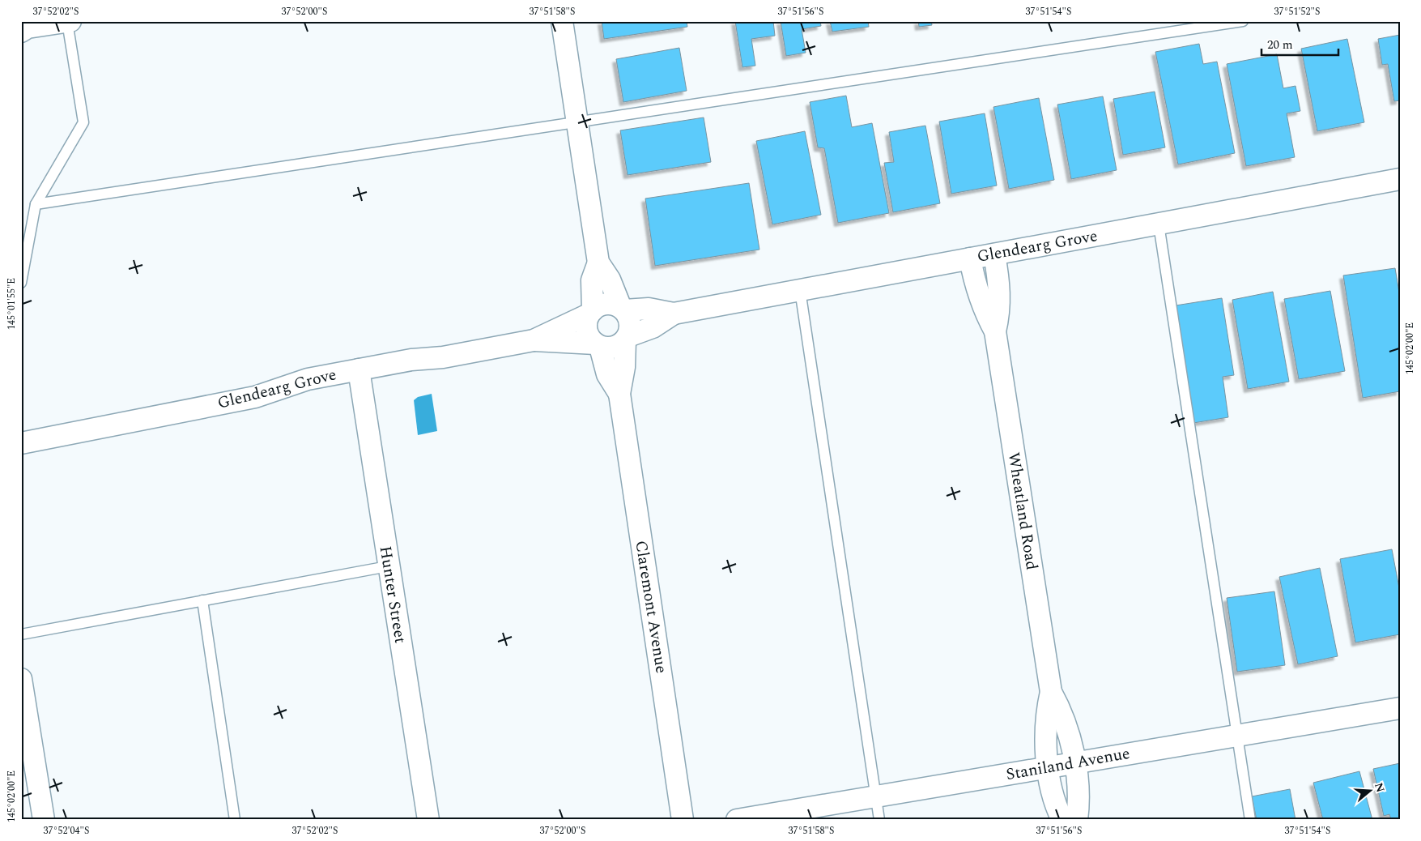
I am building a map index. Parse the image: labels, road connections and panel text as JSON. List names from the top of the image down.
{
  "streets": {
    "street": [
      "Glendearg Grove",
      "Wheatland Road",
      "Hunter Street",
      "Claremont Avenue",
      "Staniland Avenue"
    ]
  },
  "crossings": [
    ["Glendearg Grove", "Wheatland Road"],
    ["Glendearg Grove", "Hunter Street"],
    ["Glendearg Grove", "Claremont Avenue"],
    ["Wheatland Road", "Staniland Avenue"]
  ],
  "scale_bar": "20 m",
  "north": "right",
  "coordinates": [
    "37°52'02\"S",
    "37°52'00\"S",
    "37°51'58\"S",
    "37°51'56\"S",
    "37°51'54\"S",
    "37°51'52\"S",
    "145°01'55\"E",
    "145°02'00\"E",
    "37°52'04\"S"
  ]
}
